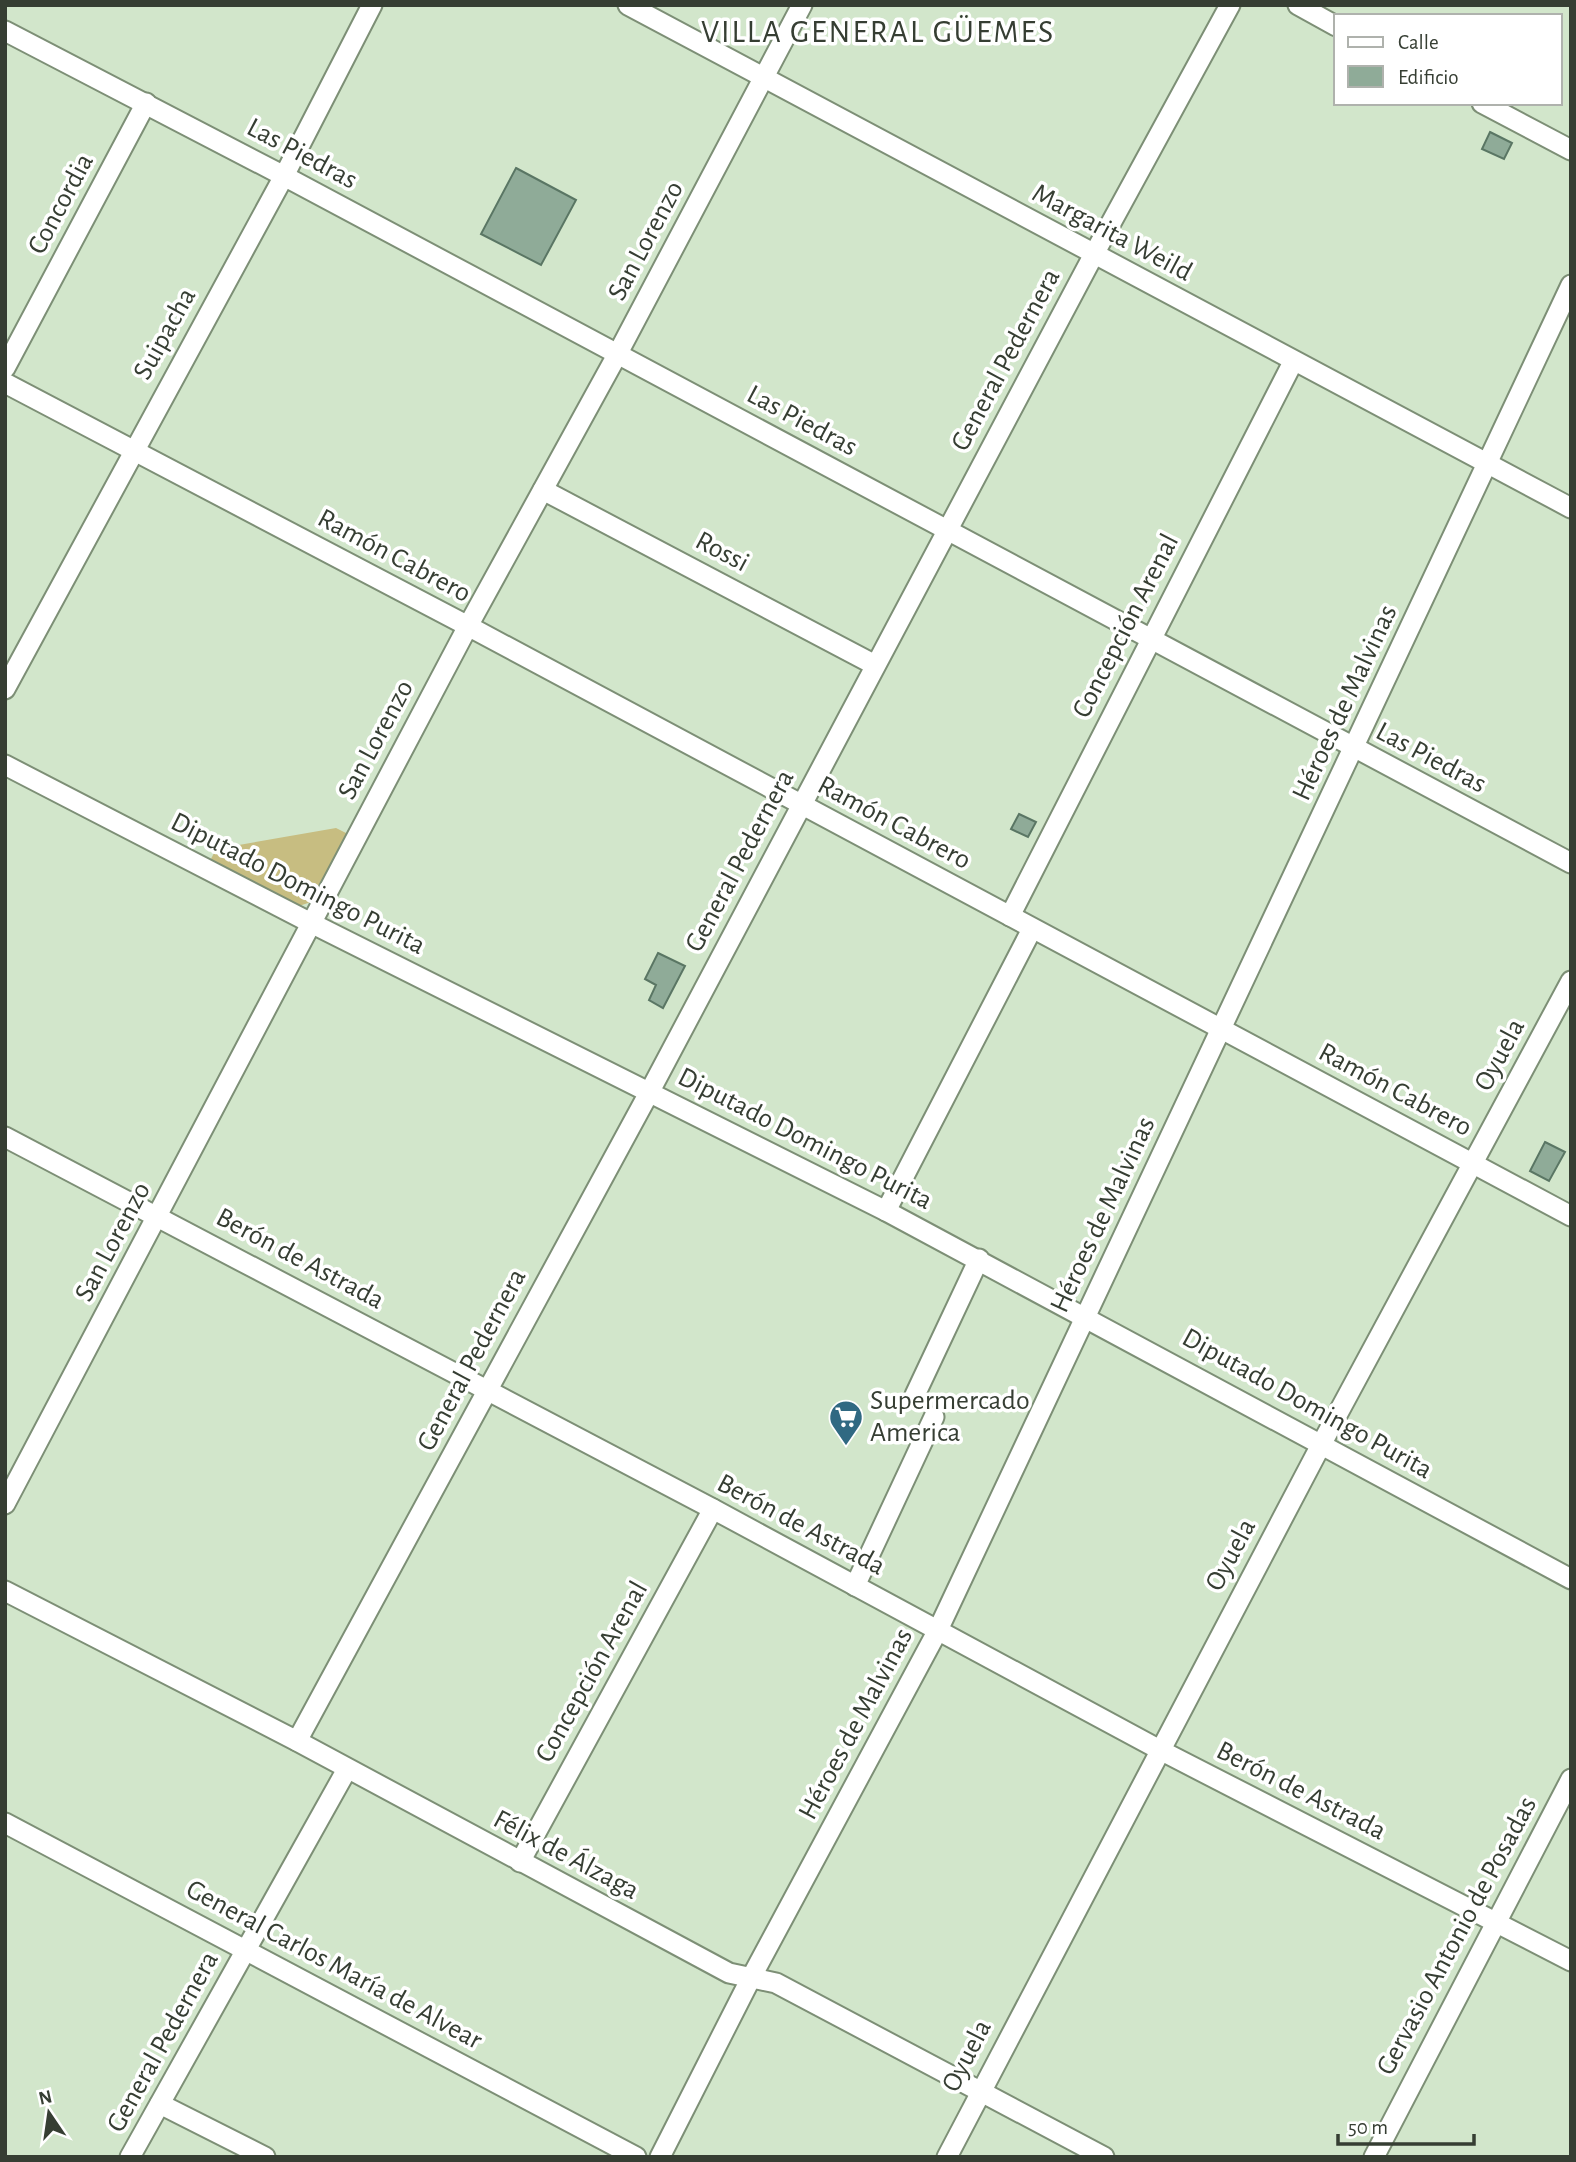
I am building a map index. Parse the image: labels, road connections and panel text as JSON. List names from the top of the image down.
{
  "streets": {
    "street": [
      "Las Piedras",
      "Concordia",
      "Margarita Weild",
      "San Lorenzo",
      "Suipacha",
      "General Pedernera",
      "Rossi",
      "Ramón Cabrero",
      "Concepción Arenal",
      "Héroes de Malvinas",
      "Diputado Domingo Purita",
      "Oyuela",
      "Berón de Astrada",
      "Félix de Álzaga",
      "Gervasio Antonio de Posadas",
      "General Carlos María de Alvear"
    ]
  },
  "crossings": [
    ["Las Piedras", "Concordia"],
    ["Las Piedras", "San Lorenzo"],
    ["Las Piedras", "Suipacha"],
    ["Las Piedras", "General Pedernera"],
    ["Las Piedras", "Concepción Arenal"],
    ["Las Piedras", "Héroes de Malvinas"],
    ["Margarita Weild", "San Lorenzo"],
    ["Margarita Weild", "General Pedernera"],
    ["Margarita Weild", "Concepción Arenal"],
    ["Margarita Weild", "Héroes de Malvinas"],
    ["San Lorenzo", "Rossi"],
    ["San Lorenzo", "Ramón Cabrero"],
    ["San Lorenzo", "Diputado Domingo Purita"],
    ["San Lorenzo", "Berón de Astrada"],
    ["Suipacha", "Ramón Cabrero"],
    ["General Pedernera", "Rossi"],
    ["General Pedernera", "Ramón Cabrero"],
    ["General Pedernera", "Diputado Domingo Purita"],
    ["General Pedernera", "Berón de Astrada"],
    ["General Pedernera", "Félix de Álzaga"],
    ["General Pedernera", "General Carlos María de Alvear"],
    ["Ramón Cabrero", "Concepción Arenal"],
    ["Ramón Cabrero", "Héroes de Malvinas"],
    ["Ramón Cabrero", "Oyuela"],
    ["Concepción Arenal", "Berón de Astrada"],
    ["Concepción Arenal", "Félix de Álzaga"],
    ["Héroes de Malvinas", "Diputado Domingo Purita"],
    ["Héroes de Malvinas", "Berón de Astrada"],
    ["Héroes de Malvinas", "Félix de Álzaga"],
    ["Diputado Domingo Purita", "Oyuela"],
    ["Oyuela", "Berón de Astrada"],
    ["Oyuela", "Félix de Álzaga"],
    ["Berón de Astrada", "Gervasio Antonio de Posadas"]
  ],
  "districts": ["VILLA GENERAL GÜEMES"],
  "places": {
    "supermarket": ["Supermercado America"]
  },
  "legend": ["Calle", "Edificio"],
  "scale_bar": "50 m",
  "north": "top"
}
